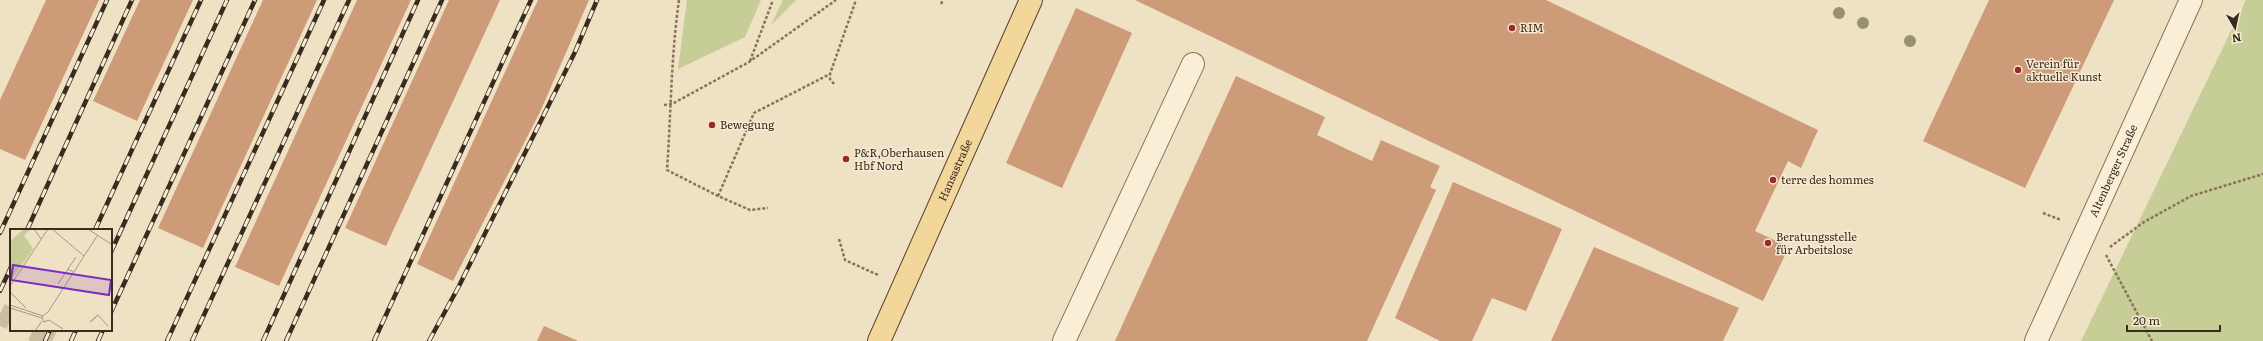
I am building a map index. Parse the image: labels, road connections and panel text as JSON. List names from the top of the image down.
{
  "streets": {
    "main road": ["Hansastraße"],
    "street": ["Altenberger Straße"]
  },
  "places": [
    "RIM",
    "Verein für aktuelle Kunst",
    "Bewegung",
    "P&R,Oberhausen Hbf Nord",
    "terre des hommes",
    "Beratungsstelle für Arbeitslose"
  ],
  "scale_bar": "20 m",
  "north": "bottom"
}
